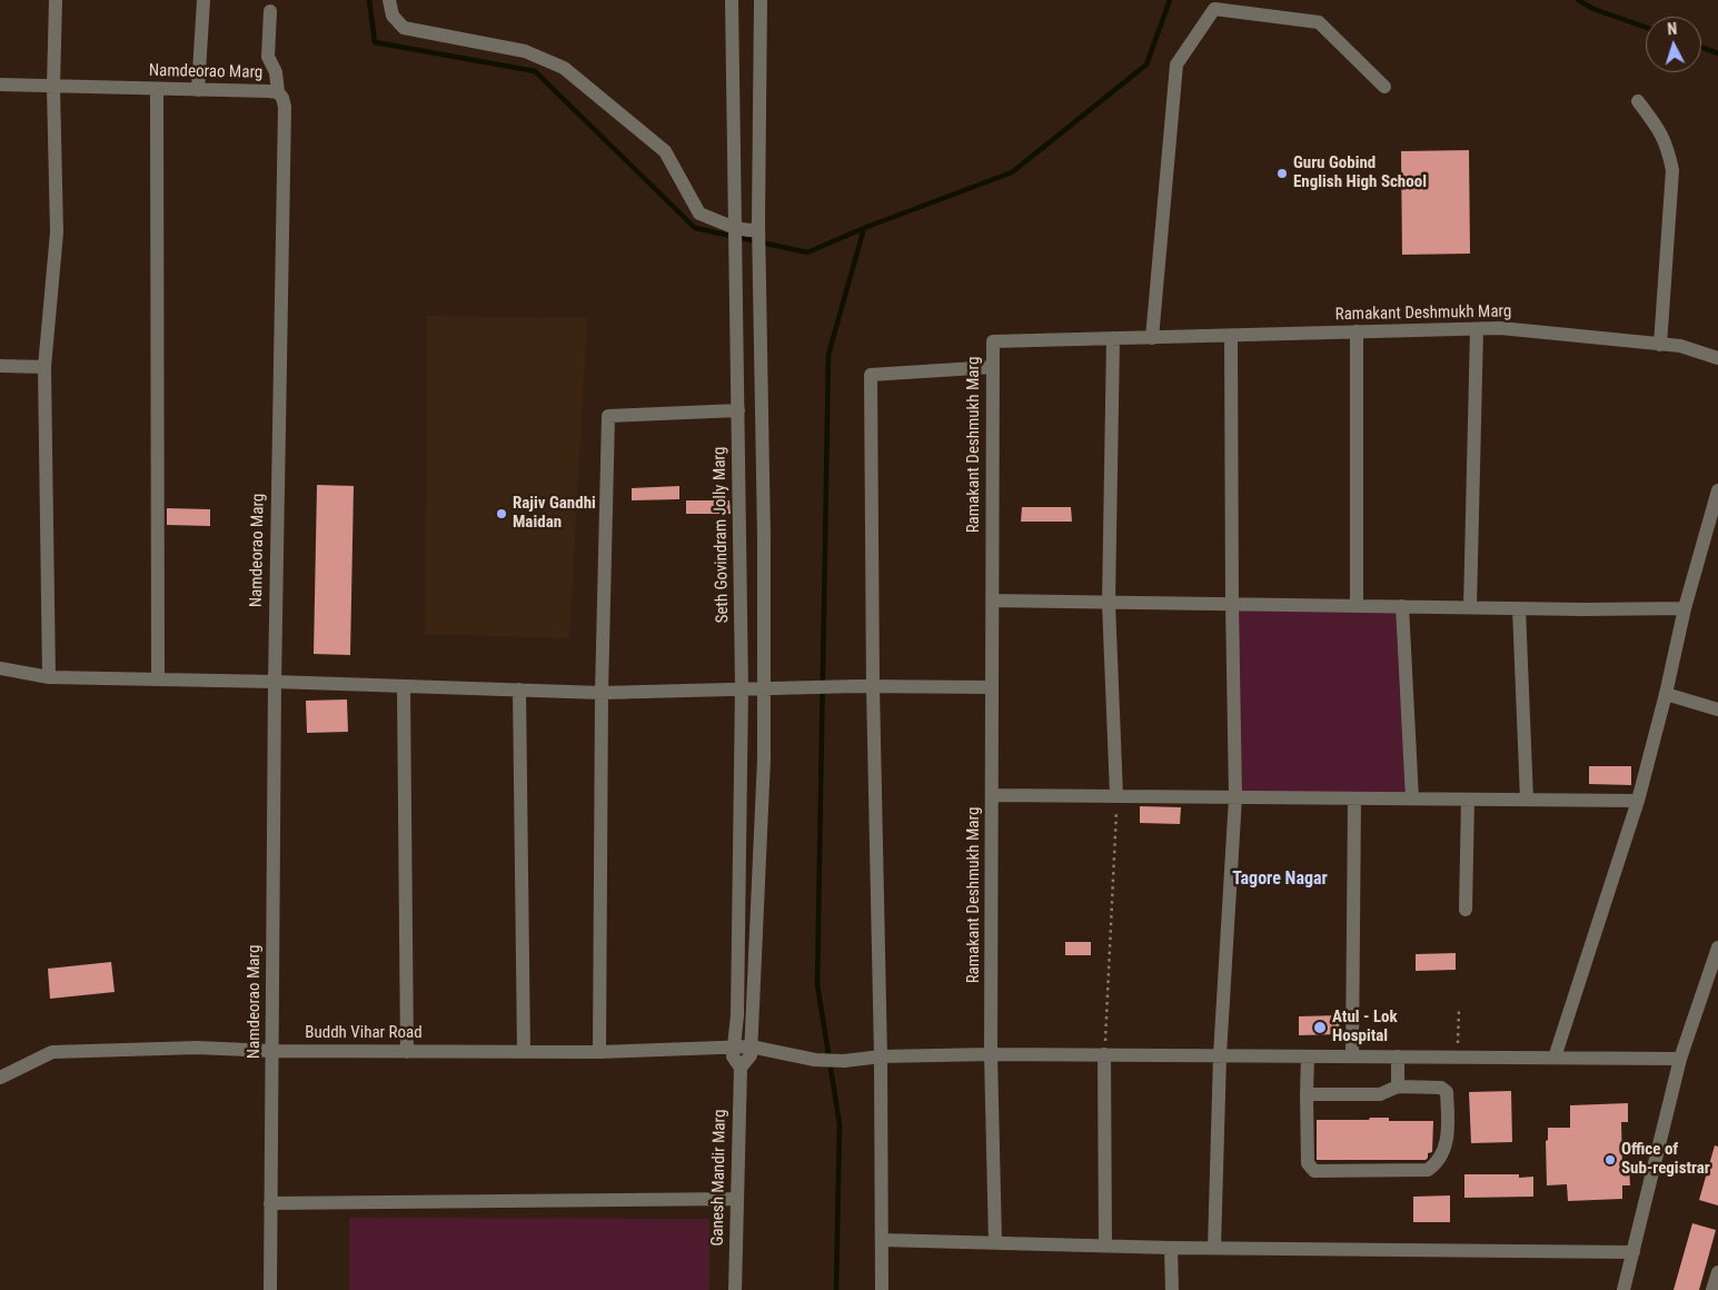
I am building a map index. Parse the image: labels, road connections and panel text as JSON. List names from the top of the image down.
{
  "streets": {
    "street": [
      "Namdeorao Marg",
      "Ramakant Deshmukh Marg",
      "Seth Govindram Jolly Marg",
      "Buddh Vihar Road",
      "Ganesh Mandir Marg"
    ]
  },
  "crossings": [
    ["Namdeorao Marg", "Buddh Vihar Road"],
    ["Ramakant Deshmukh Marg", "Buddh Vihar Road"],
    ["Seth Govindram Jolly Marg", "Buddh Vihar Road"],
    ["Seth Govindram Jolly Marg", "Ganesh Mandir Marg"]
  ],
  "districts": ["Tagore Nagar"],
  "places": [
    "Guru Gobind English High School",
    "Rajiv Gandhi Maidan",
    "Atul - Lok Hospital",
    "Office of Sub-registrar"
  ],
  "north": "top"
}
